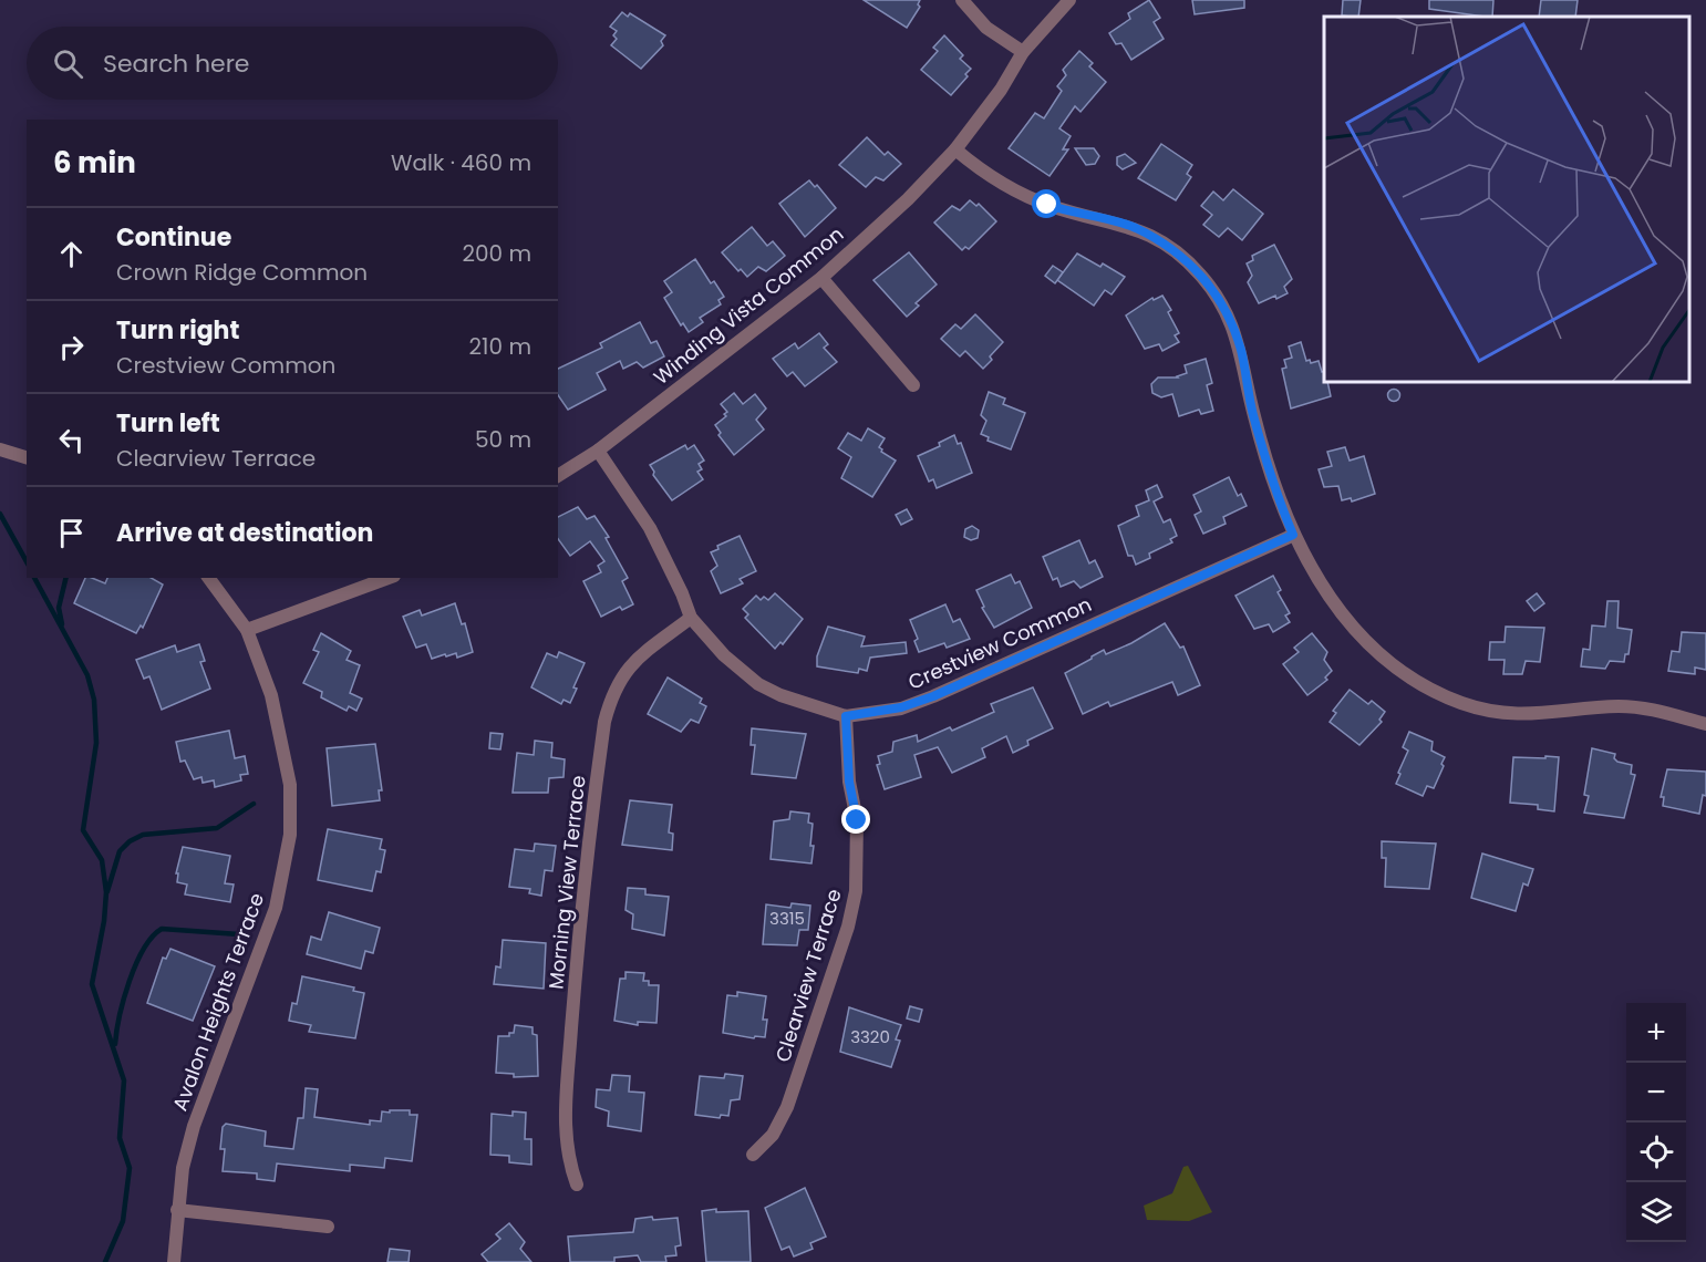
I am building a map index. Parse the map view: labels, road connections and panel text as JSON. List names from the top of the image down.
{
  "streets": {
    "street": [
      "Winding Vista Common",
      "Crestview Common",
      "Morning View Terrace",
      "Clearview Terrace",
      "Avalon Heights Terrace"
    ]
  },
  "crossings": [
    ["Winding Vista Common", "Crestview Common"],
    ["Crestview Common", "Morning View Terrace"],
    ["Crestview Common", "Clearview Terrace"]
  ],
  "house_numbers": ["3315", "3320"],
  "page": {
    "search": "Search here",
    "heading": ["6 min", "Walk · 460 m"],
    "list": [
      ["Continue", "Crown Ridge Common", "200 m"],
      ["Turn right", "Crestview Common", "210 m"],
      ["Turn left", "Clearview Terrace", "50 m"],
      "Arrive at destination"
    ],
    "map_buttons": ["+", "−"]
  }
}
